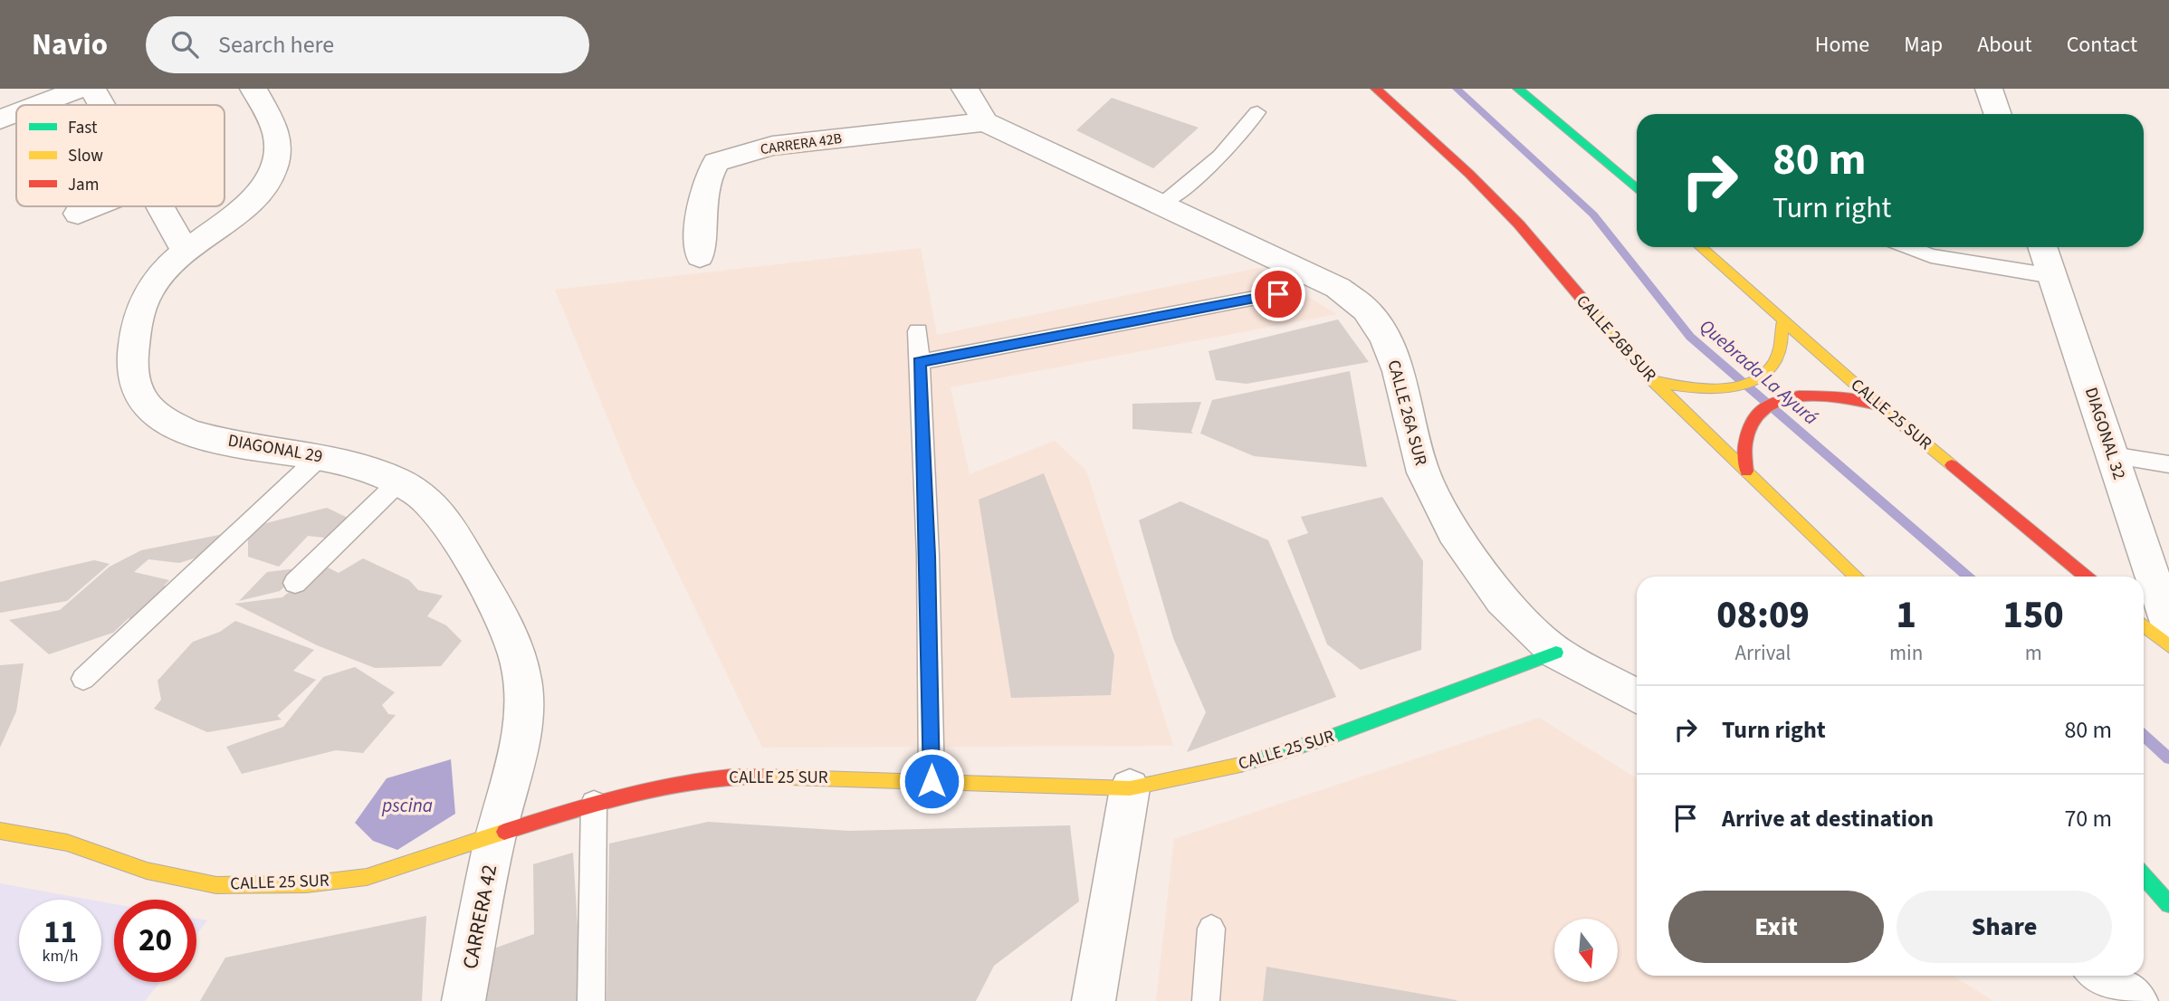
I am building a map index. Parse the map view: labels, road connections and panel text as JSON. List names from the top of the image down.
{
  "streets": {
    "main road": ["CALLE 26B SUR", "CALLE 25 SUR"],
    "street": [
      "CARRERA 42B",
      "CALLE 26A SUR",
      "DIAGONAL 32",
      "DIAGONAL 29",
      "CARRERA 42"
    ]
  },
  "crossings": [
    ["CARRERA 42B", "CALLE 26A SUR"],
    ["CALLE 26A SUR", "CALLE 25 SUR"],
    ["CALLE 25 SUR", "DIAGONAL 29"],
    ["CALLE 25 SUR", "CARRERA 42"],
    ["DIAGONAL 29", "CARRERA 42"]
  ],
  "water": ["Quebrada La Ayurá", "pscina"],
  "legend": ["Fast", "Slow", "Jam"],
  "north": "bottom",
  "page": {
    "header": "Navio",
    "search": "Search here",
    "nav": [
      "Home",
      "Map",
      "About",
      "Contact"
    ],
    "turn": ["80 m", "Turn right"],
    "eta": [
      "08:09",
      "Arrival",
      "1",
      "min",
      "150",
      "m"
    ],
    "list": [
      {
        "name": "Turn right",
        "value": "80 m"
      },
      {
        "name": "Arrive at destination",
        "value": "70 m"
      }
    ],
    "buttons": ["Exit", "Share"],
    "speed": "11 km/h",
    "limit": "20"
  }
}
